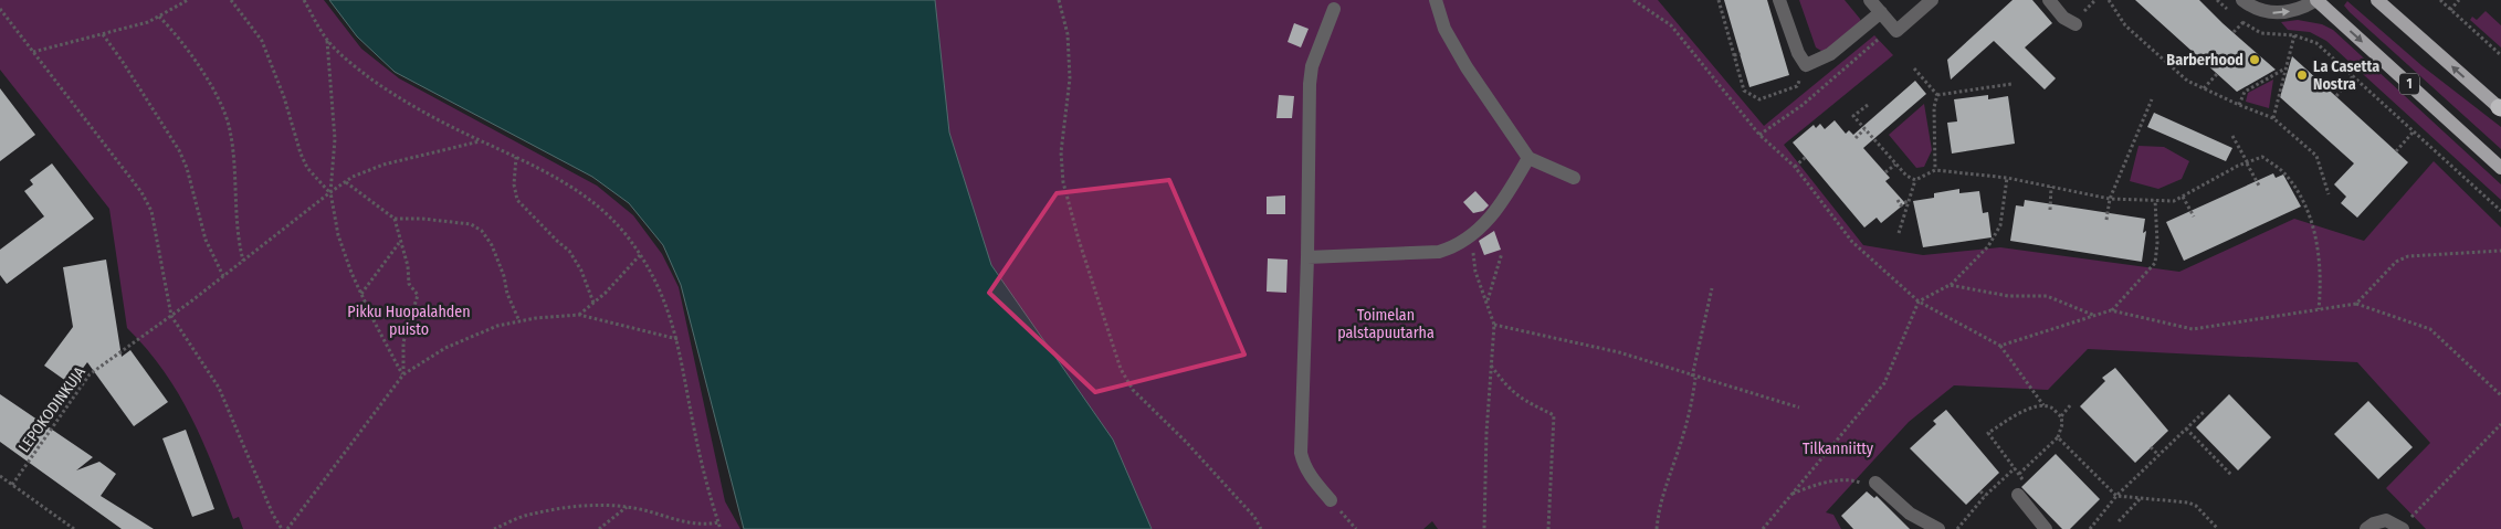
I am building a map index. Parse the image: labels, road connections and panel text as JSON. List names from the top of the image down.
{
  "streets": {
    "main road": ["1"],
    "path": ["LEPOKODINKUJA"]
  },
  "parks": ["Pikku Huopalahden puisto", "Toimelan palstapuutarha", "Tilkanniitty"],
  "places": ["Barberhood", "La Casetta Nostra"]
}
